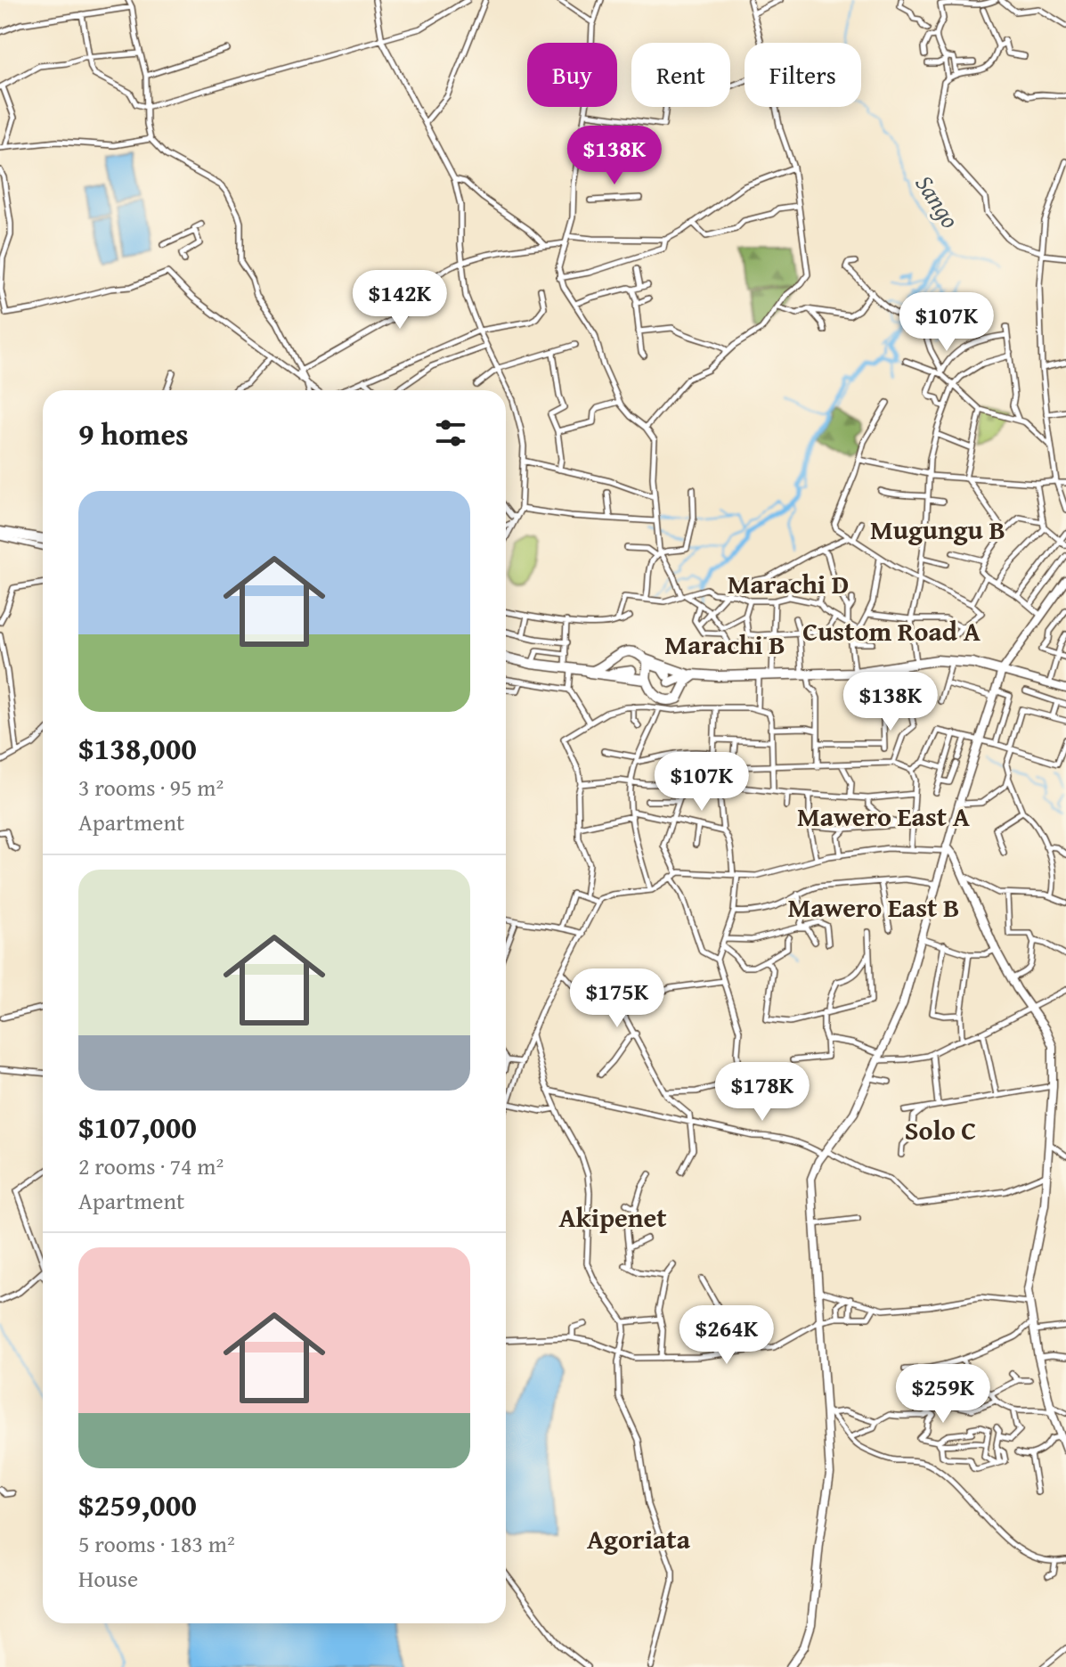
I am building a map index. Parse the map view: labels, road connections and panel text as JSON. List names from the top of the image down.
{
  "districts": [
    "Mugungu B",
    "Marachi D",
    "Custom Road A",
    "Marachi B",
    "Mawero East A",
    "Mawero East B",
    "Solo C",
    "Akipenet",
    "Agoriata"
  ],
  "water": ["Sango"],
  "page": {
    "chip": ["Buy", "Rent", "Filters"],
    "price": [
      "$138K",
      "$142K",
      "$107K",
      "$138K",
      "$107K",
      "$175K",
      "$178K",
      "$264K",
      "$259K"
    ],
    "heading": "9 homes",
    "list": [
      {
        "name": "$138,000",
        "note": "3 rooms · 95 m² · Apartment"
      },
      {
        "name": "$107,000",
        "note": "2 rooms · 74 m² · Apartment"
      },
      {
        "name": "$259,000",
        "note": "5 rooms · 183 m² · House"
      }
    ]
  }
}
